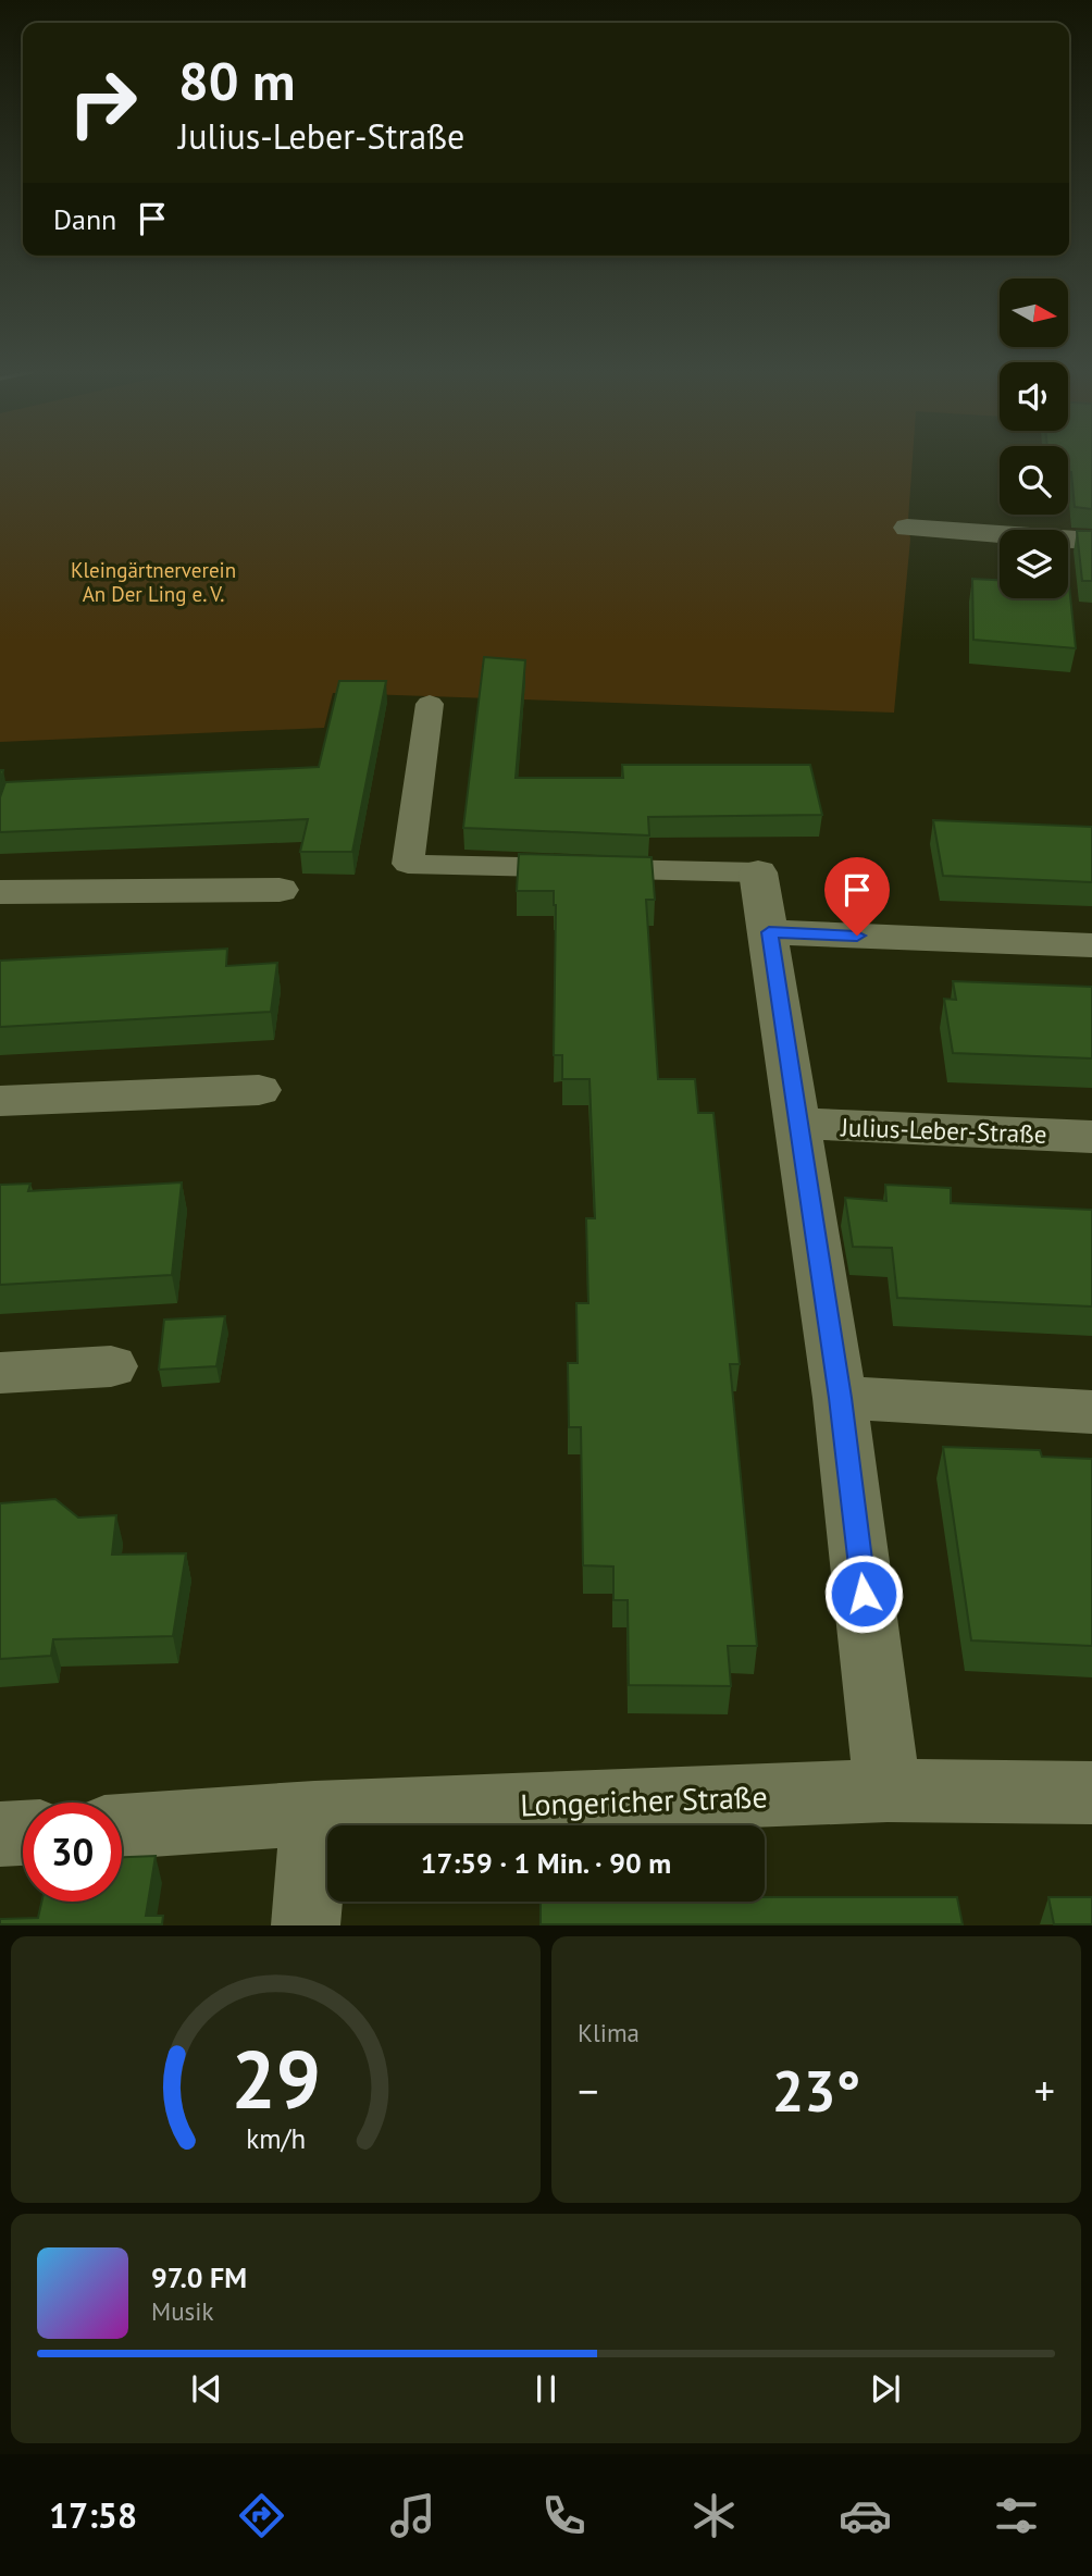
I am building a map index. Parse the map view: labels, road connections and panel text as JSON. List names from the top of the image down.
{
  "streets": {
    "street": ["Julius-Leber-Straße", "Longericher Straße"]
  },
  "parks": ["Kleingärtnerverein An Der Ling e. V."],
  "north": "right",
  "page": {
    "turn": ["80 m", "Julius-Leber-Straße"],
    "then": "Dann",
    "limit": "30",
    "trip": "17:59 · 1 Min. · 90 m",
    "tile": "Klima",
    "heat": ["−", "23°", "+"],
    "song": ["97.0 FM", "Musik"],
    "tabs": "17:58",
    "gauge": ["29", "km/h"]
  }
}
